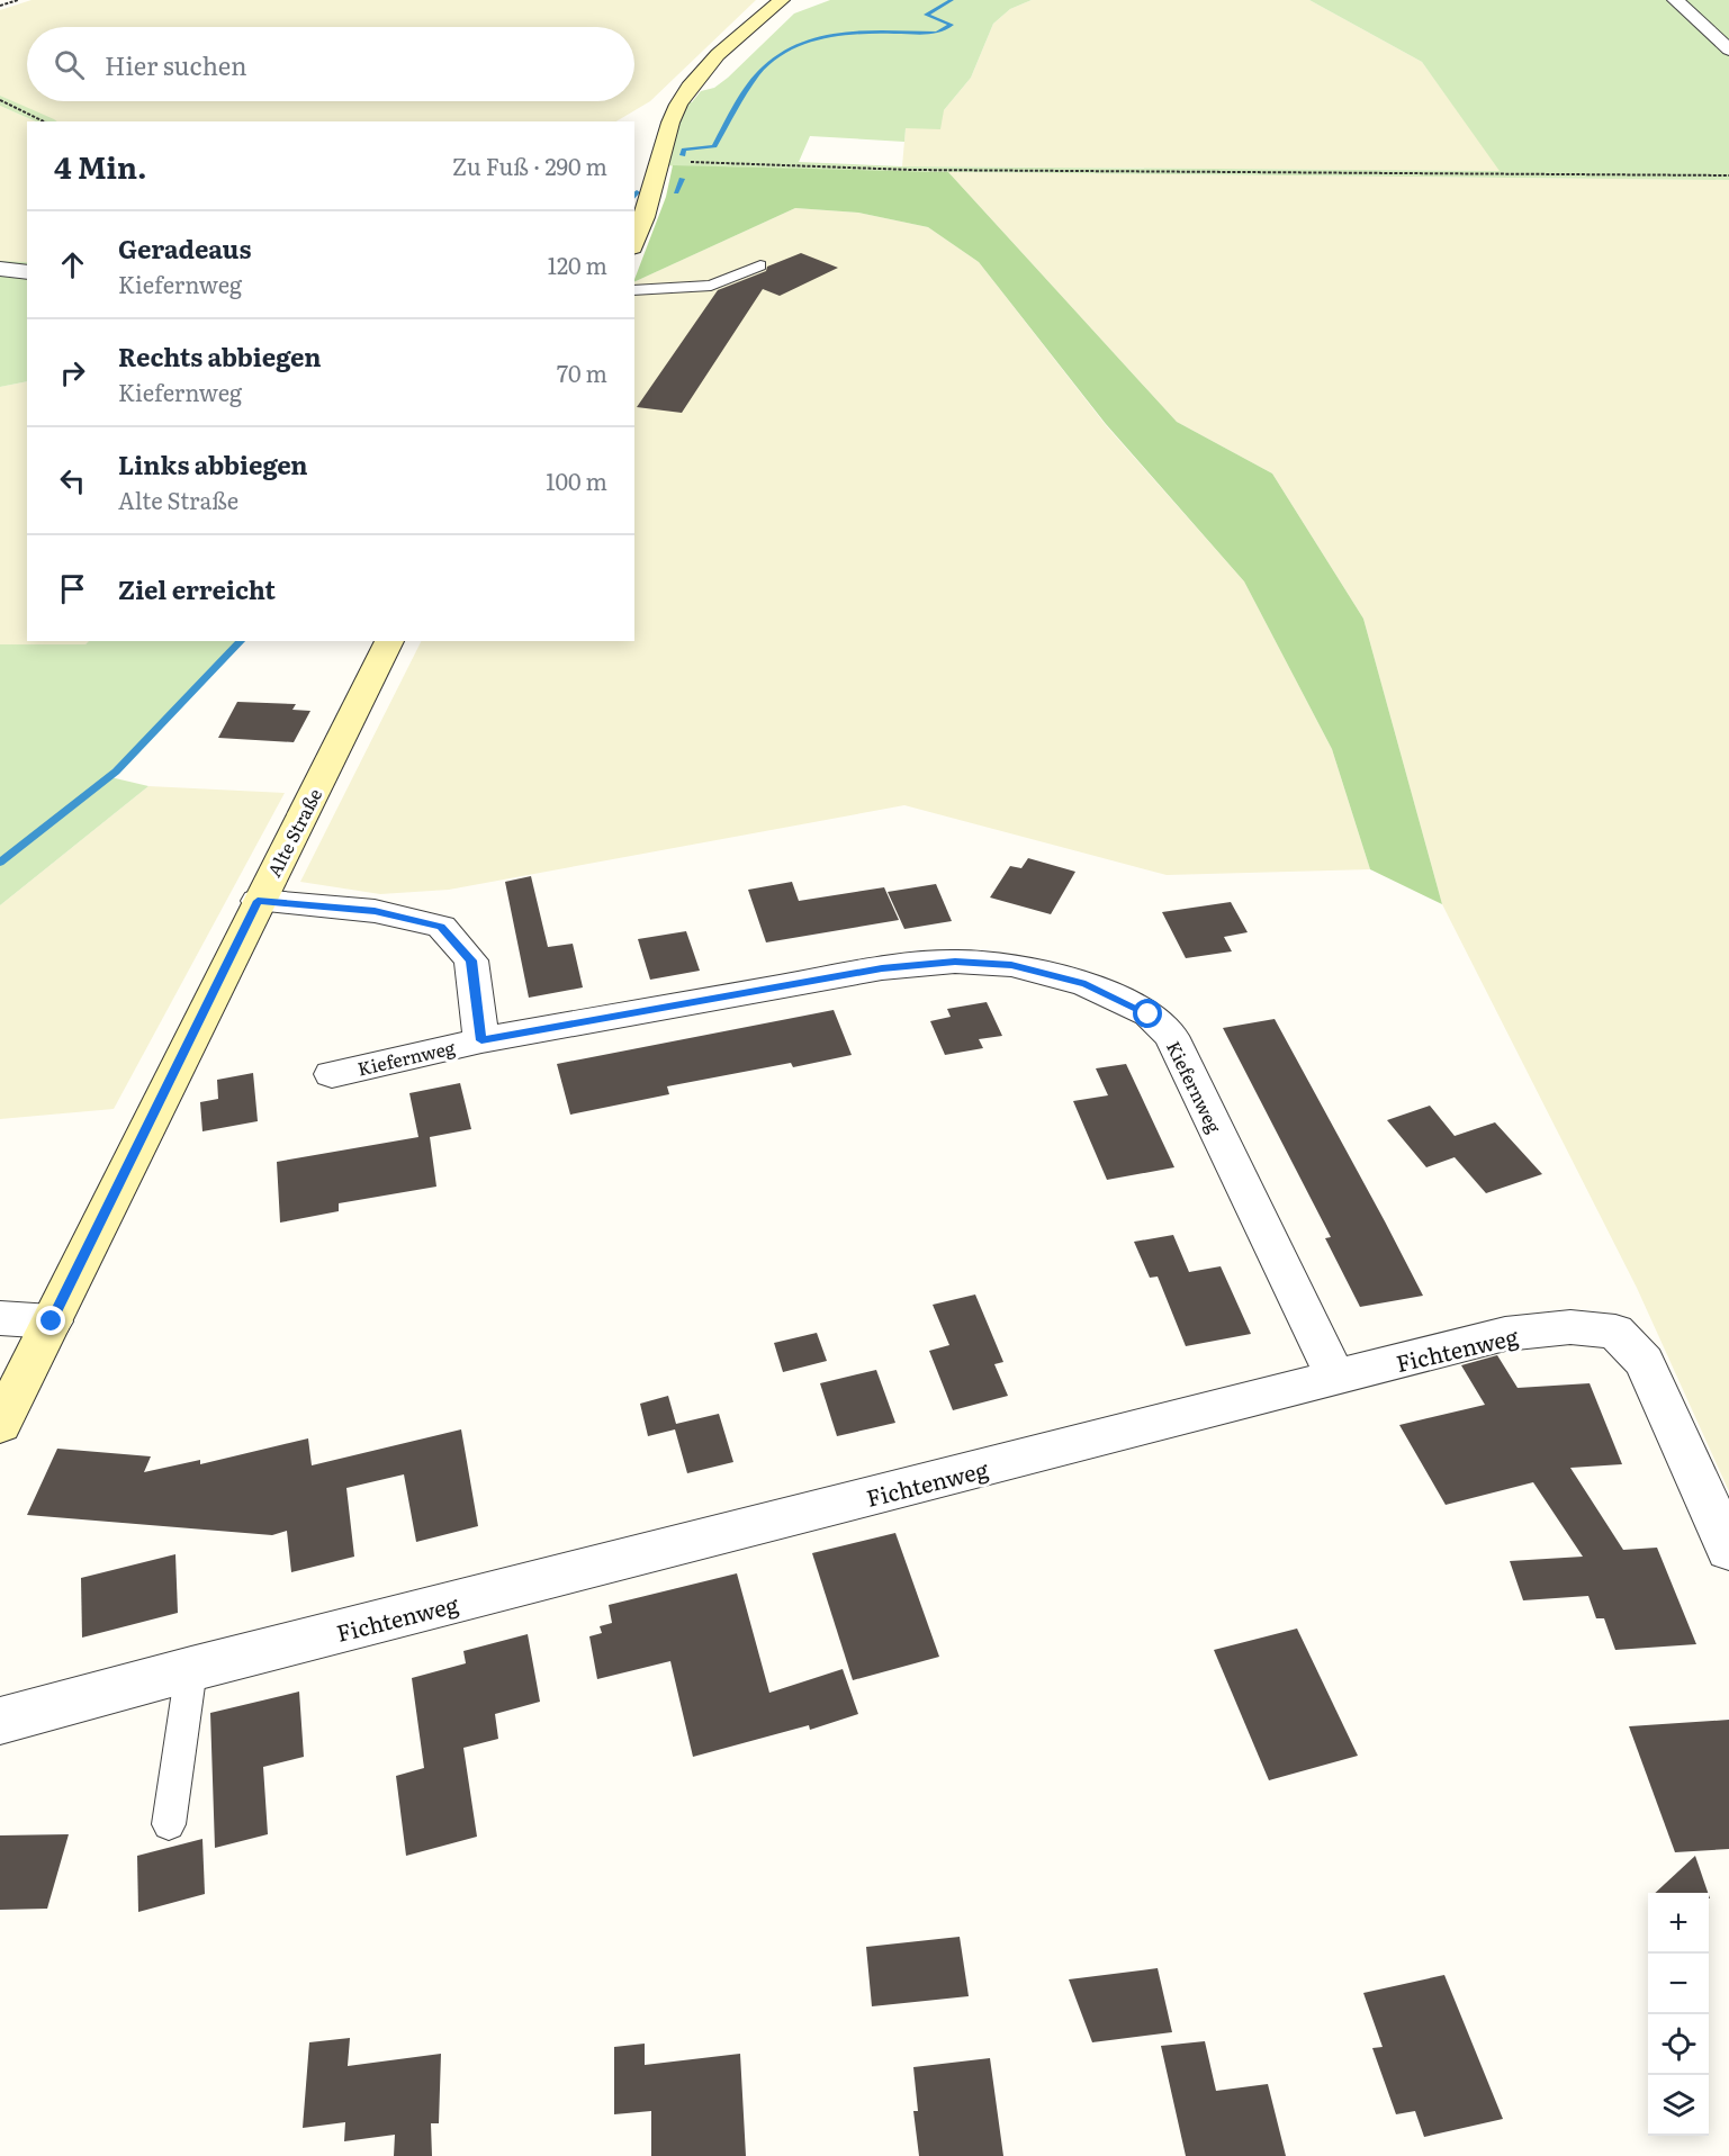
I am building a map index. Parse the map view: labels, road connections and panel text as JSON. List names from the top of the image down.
{
  "streets": {
    "main road": ["Alte Straße"],
    "street": ["Kiefernweg", "Fichtenweg"]
  },
  "crossings": [
    ["Alte Straße", "Kiefernweg"],
    ["Kiefernweg", "Fichtenweg"]
  ],
  "page": {
    "search": "Hier suchen",
    "heading": ["4 Min.", "Zu Fuß · 290 m"],
    "list": [
      ["Geradeaus", "Kiefernweg", "120 m"],
      ["Rechts abbiegen", "Kiefernweg", "70 m"],
      ["Links abbiegen", "Alte Straße", "100 m"],
      "Ziel erreicht"
    ],
    "map_buttons": ["+", "−"]
  }
}
